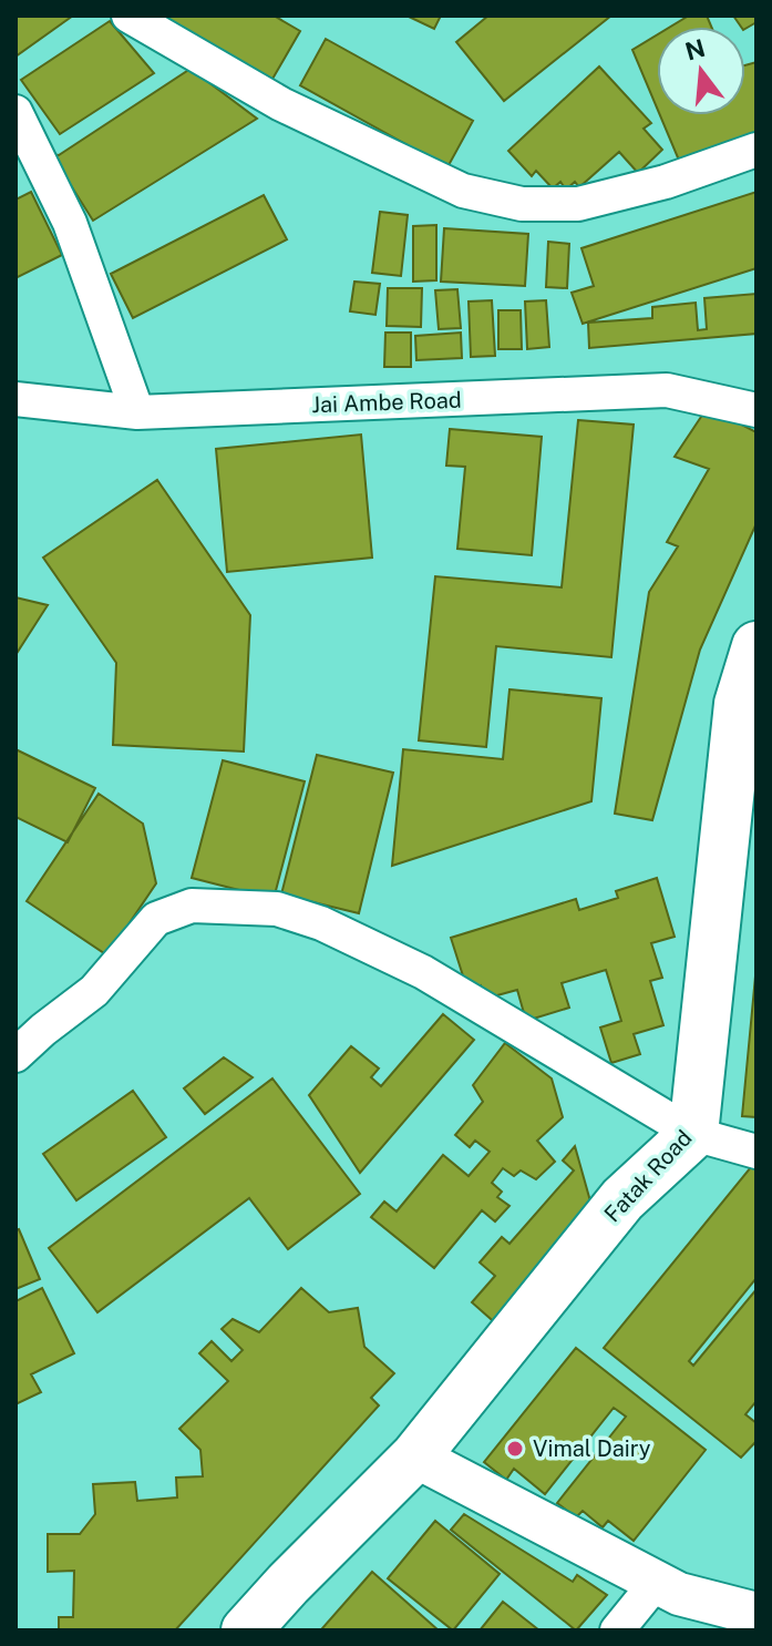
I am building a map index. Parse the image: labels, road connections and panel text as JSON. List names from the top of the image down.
{
  "streets": {
    "main road": ["Fatak Road"],
    "street": ["Jai Ambe Road"]
  },
  "places": ["Vimal Dairy"],
  "north": "top"
}
